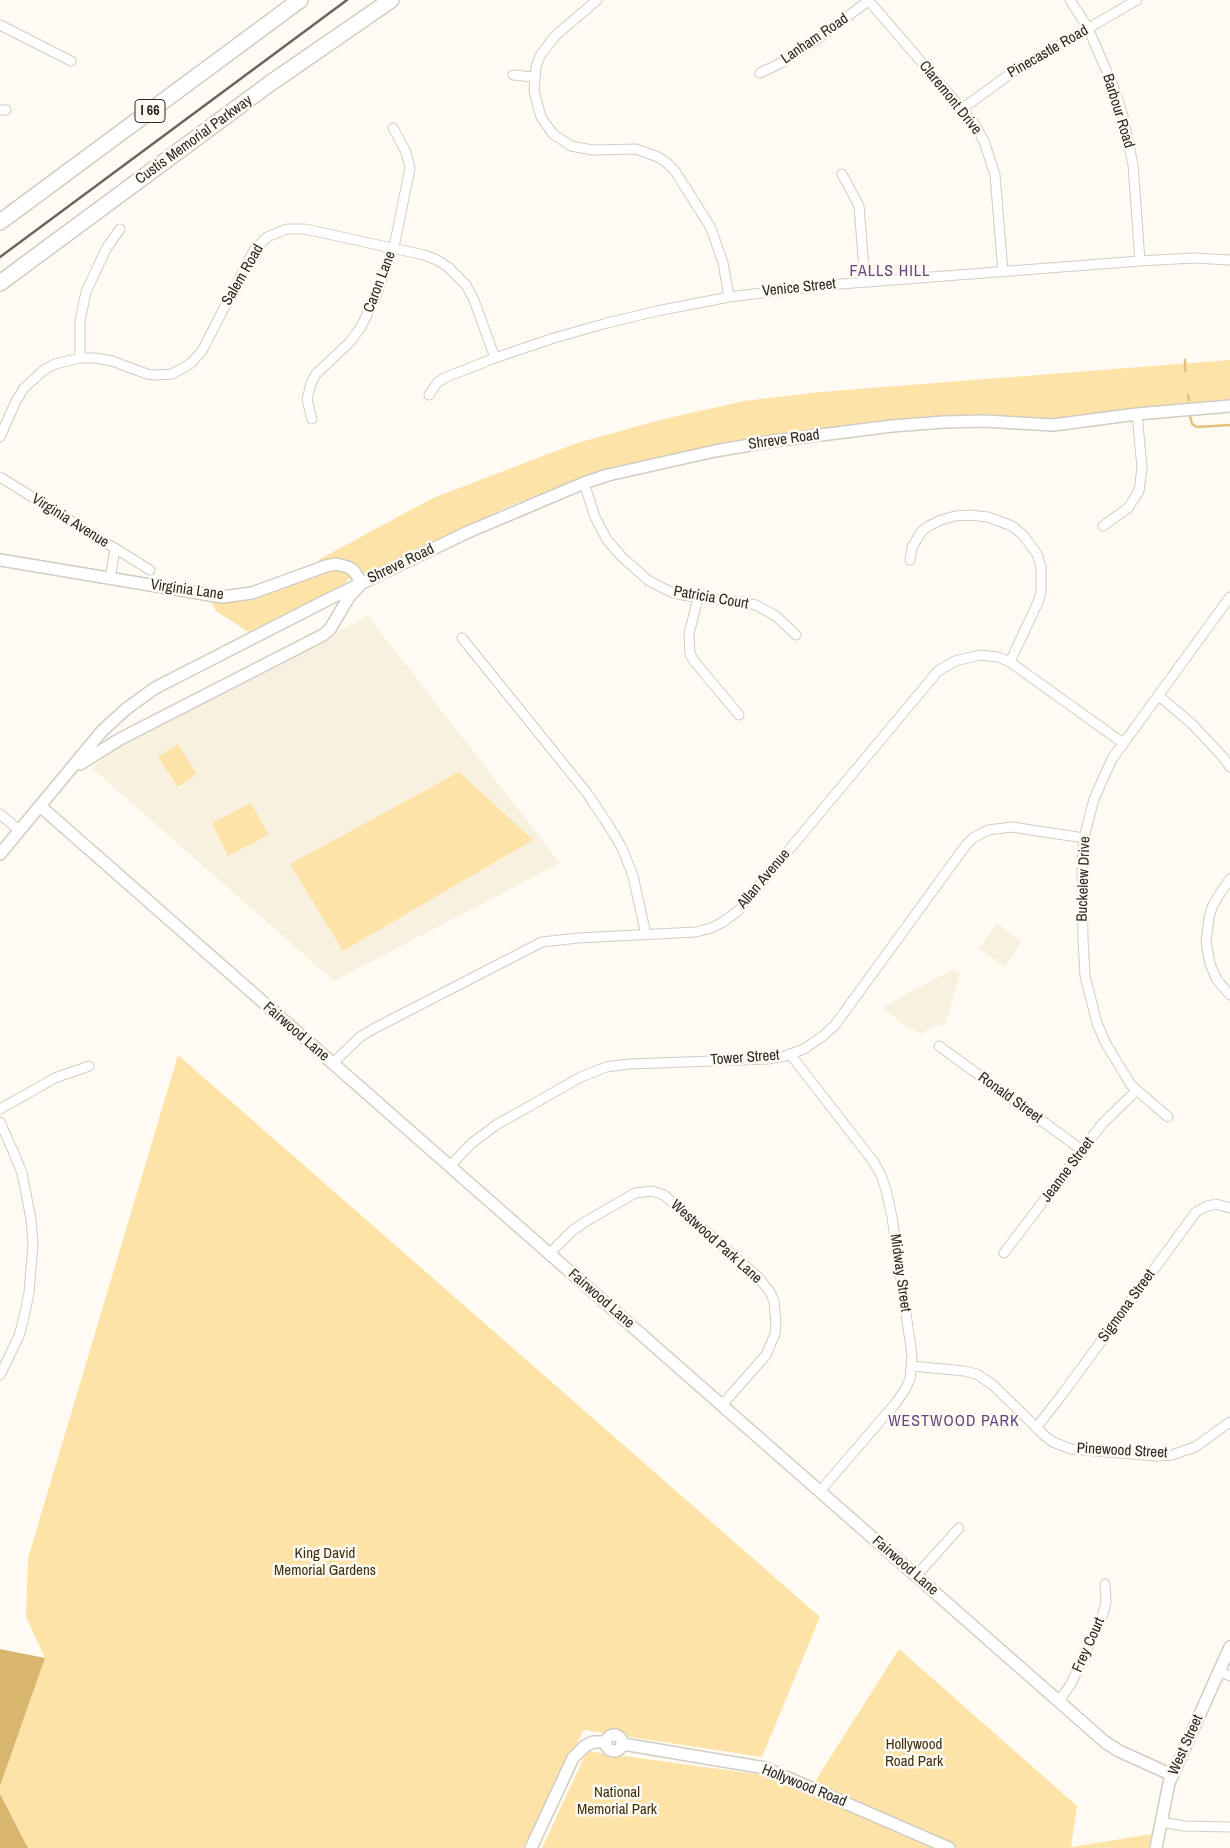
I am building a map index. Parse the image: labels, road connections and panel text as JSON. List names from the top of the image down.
{
  "streets": {
    "highway": ["I 66", "Custis Memorial Parkway"],
    "street": [
      "Lanham Road",
      "Pinecastle Road",
      "Claremont Drive",
      "Barbour Road",
      "Salem Road",
      "Caron Lane",
      "Venice Street",
      "Shreve Road",
      "Virginia Avenue",
      "Virginia Lane",
      "Patricia Court",
      "Allan Avenue",
      "Buckelew Drive",
      "Fairwood Lane",
      "Tower Street",
      "Ronald Street",
      "Jeanne Street",
      "Westwood Park Lane",
      "Midway Street",
      "Sigmona Street",
      "Pinewood Street",
      "Frey Court",
      "West Street",
      "Hollywood Road"
    ]
  },
  "crossings": [
    ["Lanham Road", "Claremont Drive"],
    ["Pinecastle Road", "Claremont Drive"],
    ["Pinecastle Road", "Barbour Road"],
    ["Claremont Drive", "Venice Street"],
    ["Barbour Road", "Venice Street"],
    ["Salem Road", "Caron Lane"],
    ["Salem Road", "Venice Street"],
    ["Shreve Road", "Virginia Lane"],
    ["Shreve Road", "Patricia Court"],
    ["Shreve Road", "Fairwood Lane"],
    ["Virginia Avenue", "Virginia Lane"],
    ["Allan Avenue", "Buckelew Drive"],
    ["Allan Avenue", "Fairwood Lane"],
    ["Buckelew Drive", "Tower Street"],
    ["Buckelew Drive", "Jeanne Street"],
    ["Fairwood Lane", "Tower Street"],
    ["Fairwood Lane", "Westwood Park Lane"],
    ["Fairwood Lane", "Midway Street"],
    ["Fairwood Lane", "Frey Court"],
    ["Fairwood Lane", "West Street"],
    ["Tower Street", "Midway Street"],
    ["Ronald Street", "Jeanne Street"],
    ["Midway Street", "Pinewood Street"],
    ["Sigmona Street", "Pinewood Street"]
  ],
  "districts": ["FALLS HILL", "WESTWOOD PARK"],
  "parks": ["King David Memorial Gardens", "Hollywood Road Park", "National Memorial Park"]
}
